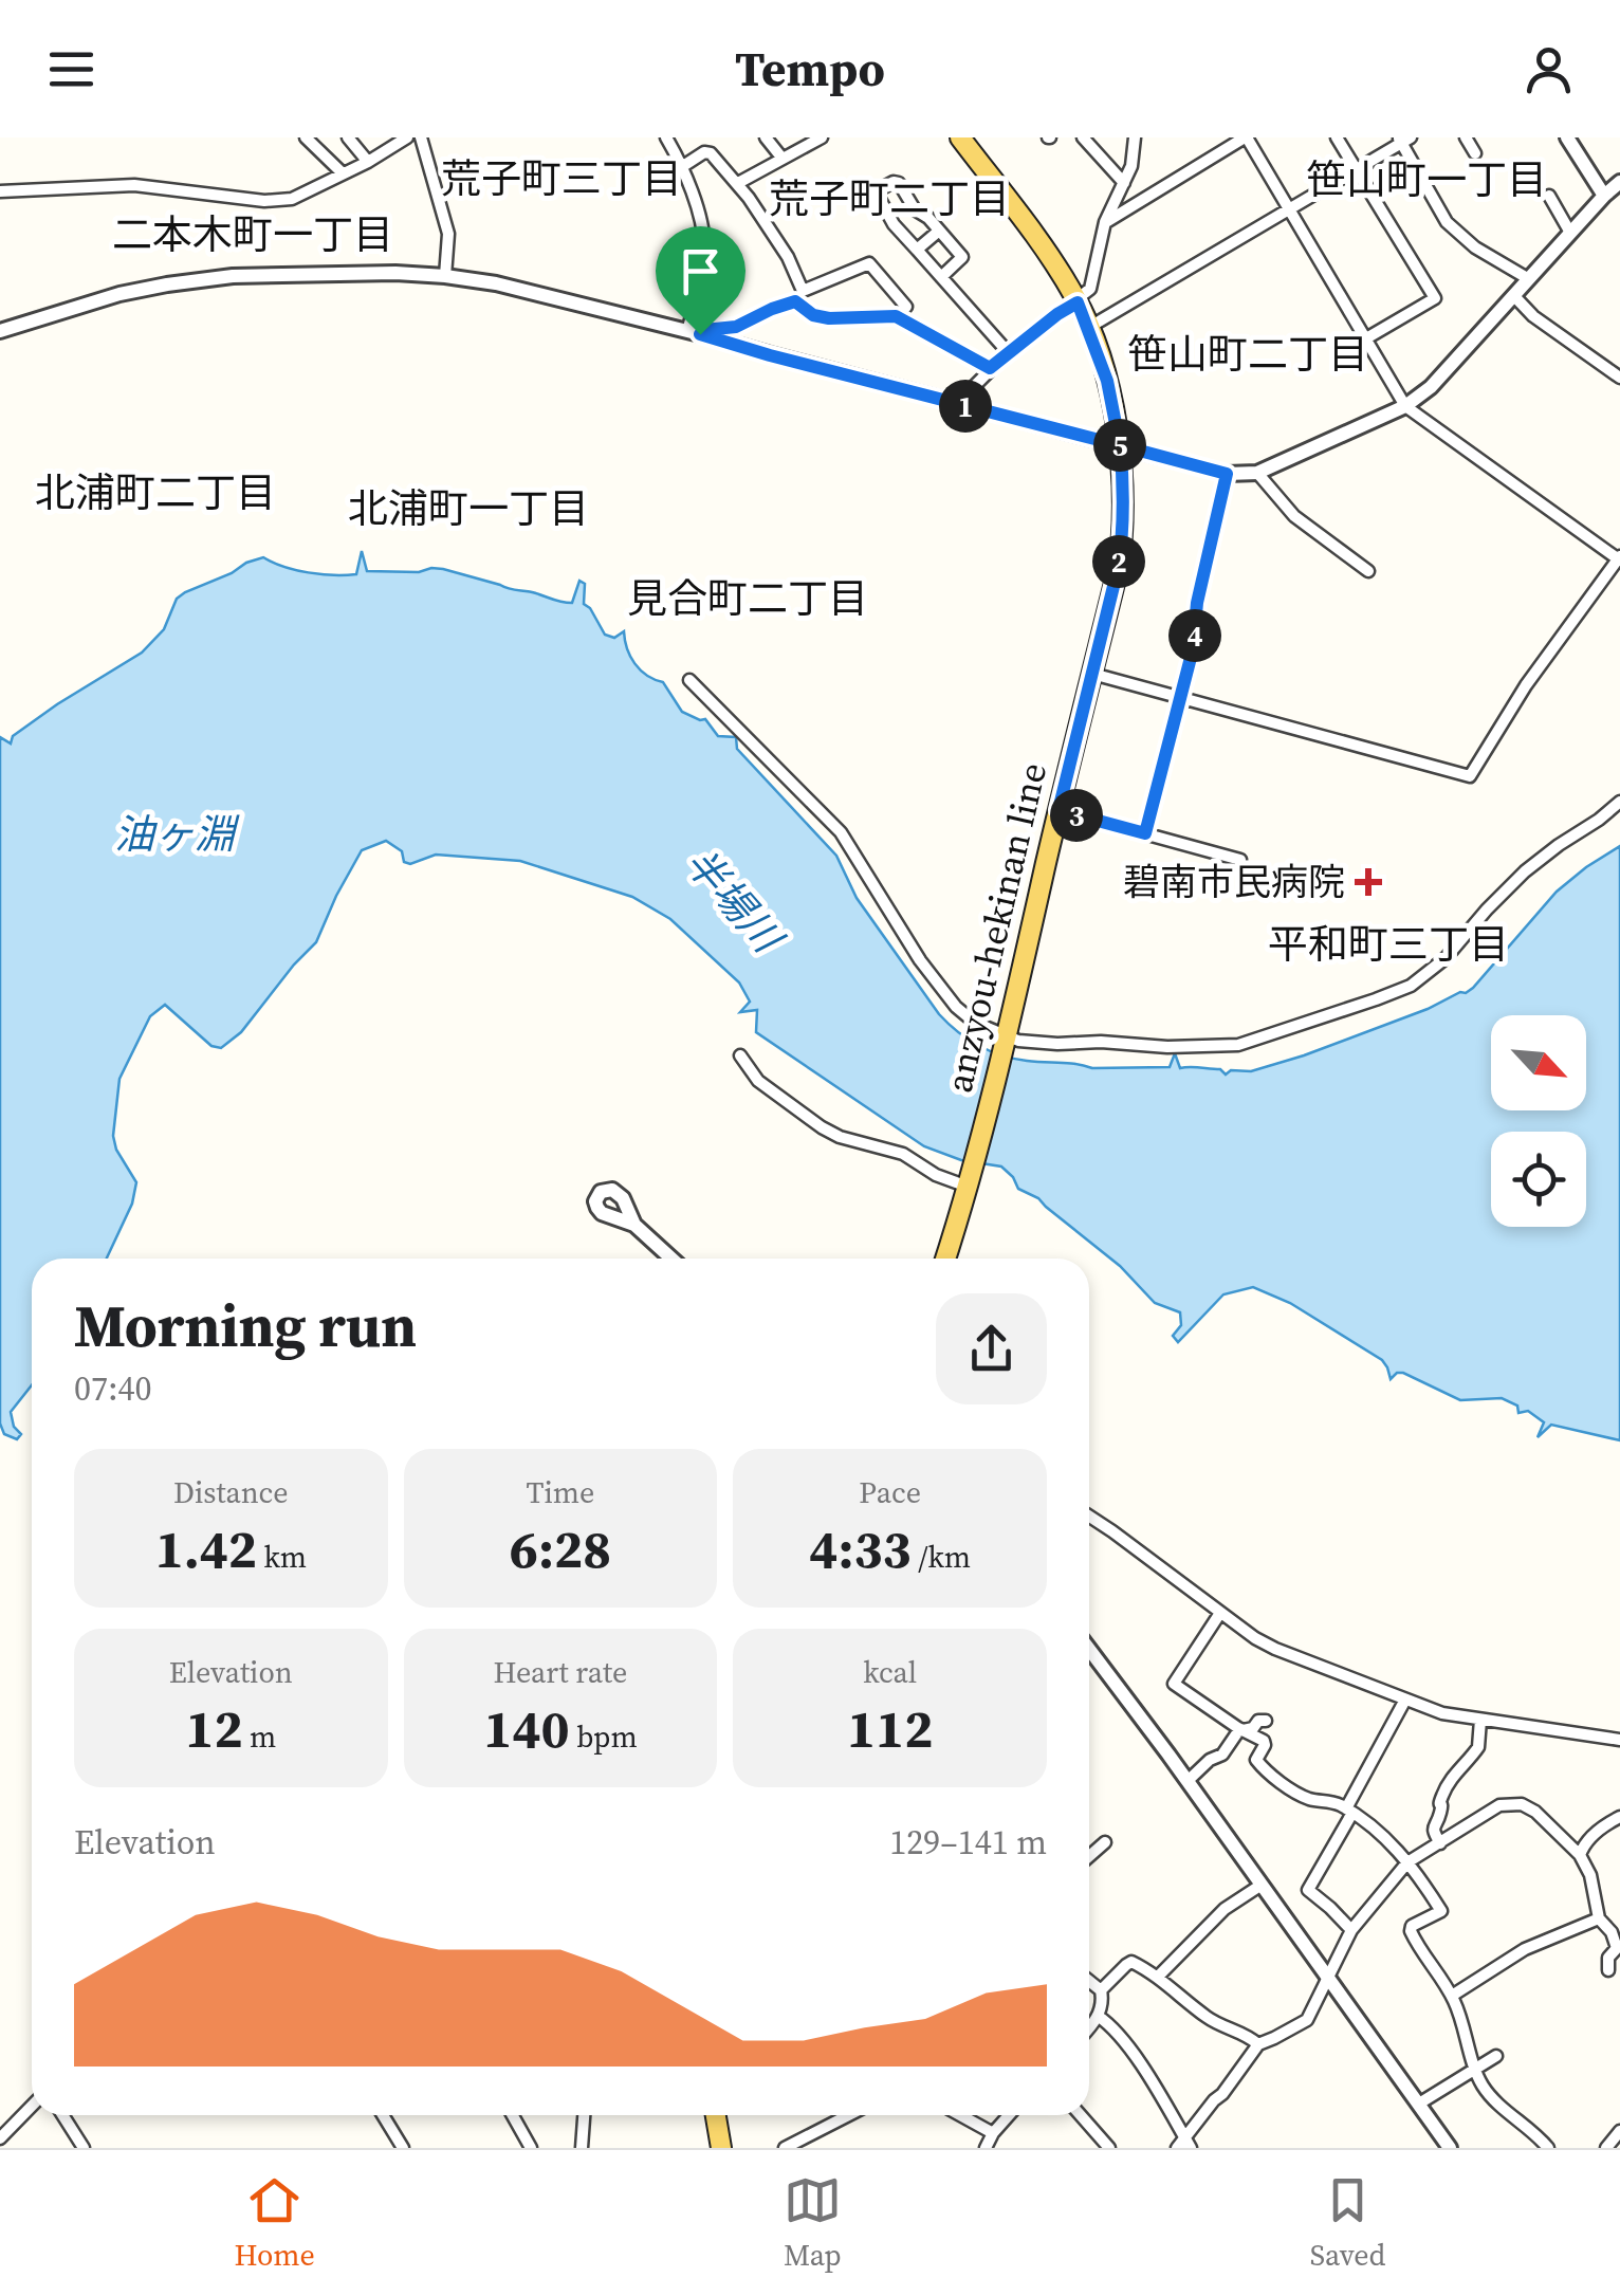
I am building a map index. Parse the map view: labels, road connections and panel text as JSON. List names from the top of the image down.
{
  "streets": {
    "main road": ["anzyou-hekinan line"]
  },
  "districts": [
    "荒子町三丁目",
    "笹山町一丁目",
    "荒子町二丁目",
    "二本木町一丁目",
    "笹山町二丁目",
    "北浦町二丁目",
    "北浦町一丁目",
    "見合町二丁目",
    "平和町三丁目"
  ],
  "water": ["油ヶ淵", "半場川"],
  "places": {
    "health": ["碧南市民病院"]
  },
  "north": "bottom right",
  "page": {
    "header": "Tempo",
    "pins": [
      "1",
      "5",
      "2",
      "4",
      "3"
    ],
    "heading": ["Morning run", "07:40"],
    "stats": [
      ["Distance", "1.42 km"],
      ["Time", "6:28"],
      ["Pace", "4:33 /km"],
      ["Elevation", "12 m"],
      ["Heart rate", "140 bpm"],
      ["kcal", "112"]
    ],
    "chart": ["Elevation", "129–141 m"],
    "tabs": ["Home", "Map", "Saved"]
  }
}
